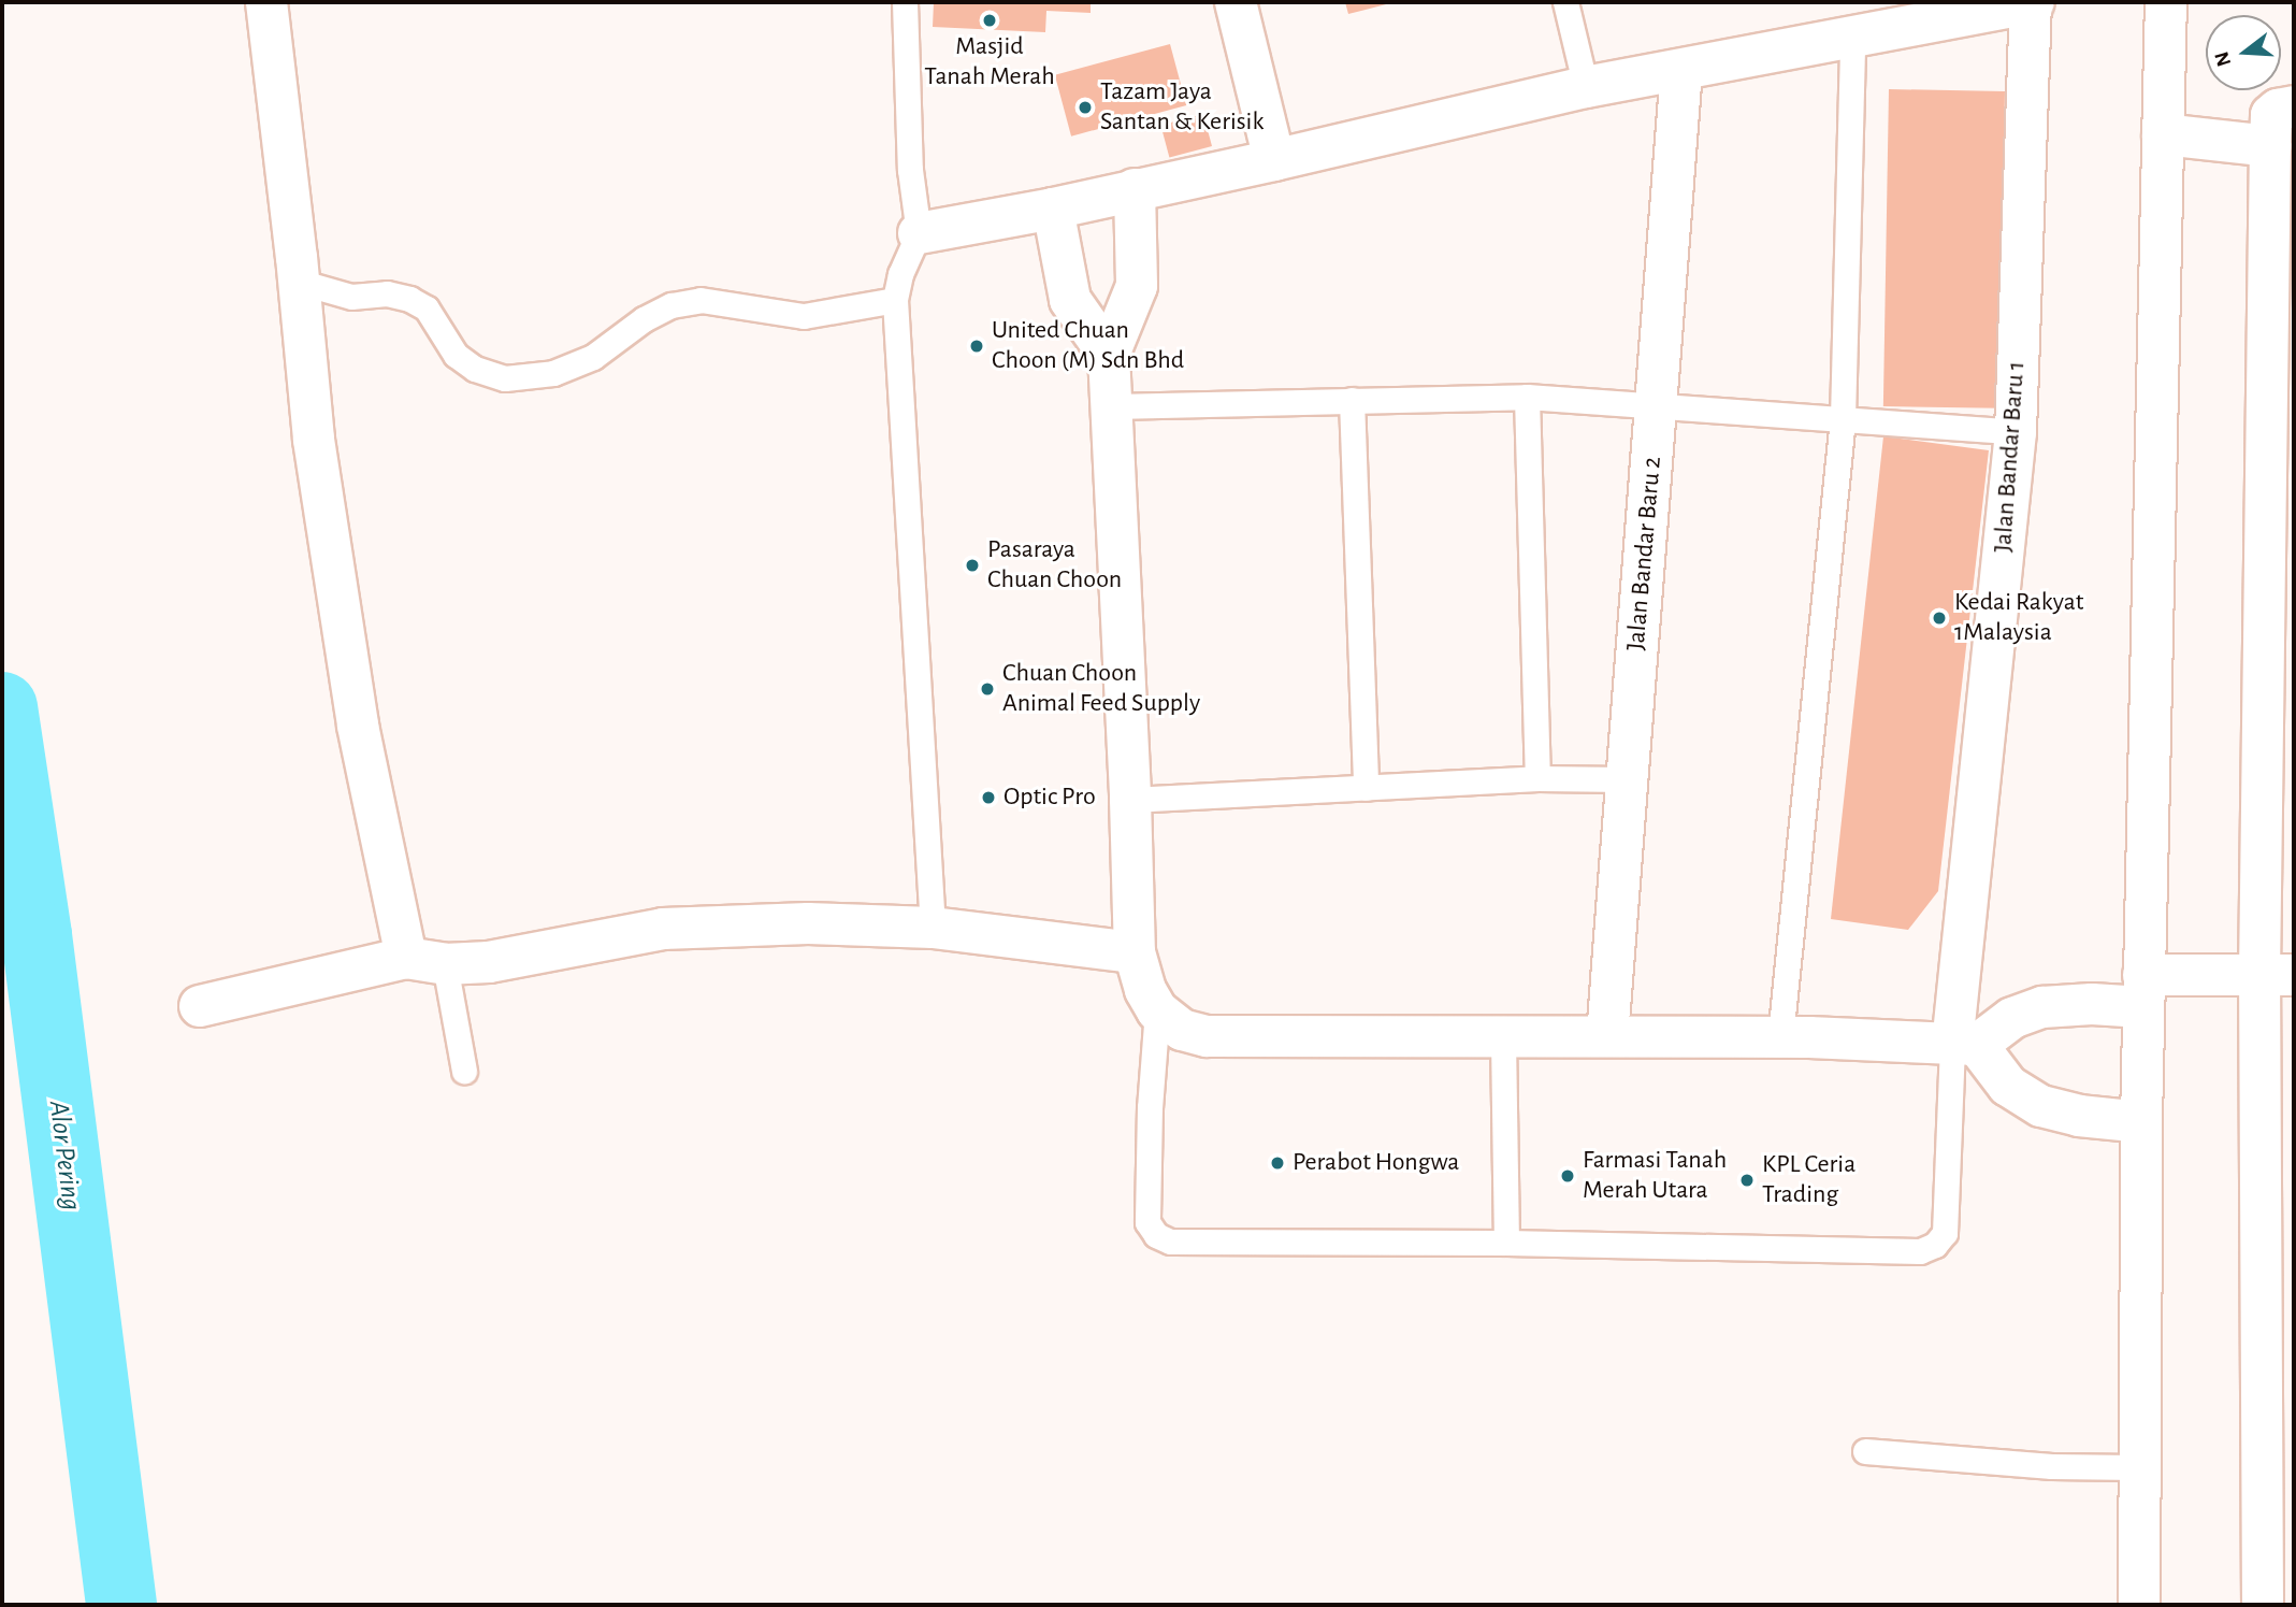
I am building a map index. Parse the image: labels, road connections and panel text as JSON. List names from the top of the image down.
{
  "streets": {
    "street": ["Jalan Bandar Baru 1", "Jalan Bandar Baru 2"]
  },
  "water": ["Alor Pering"],
  "places": [
    "Masjid Tanah Merah",
    "Tazam Jaya Santan & Kerisik",
    "United Chuan Choon (M) Sdn Bhd",
    "Pasaraya Chuan Choon",
    "Kedai Rakyat 1Malaysia",
    "Chuan Choon Animal Feed Supply",
    "Optic Pro",
    "Perabot Hongwa",
    "Farmasi Tanah Merah Utara",
    "KPL Ceria Trading"
  ],
  "north": "left"
}
